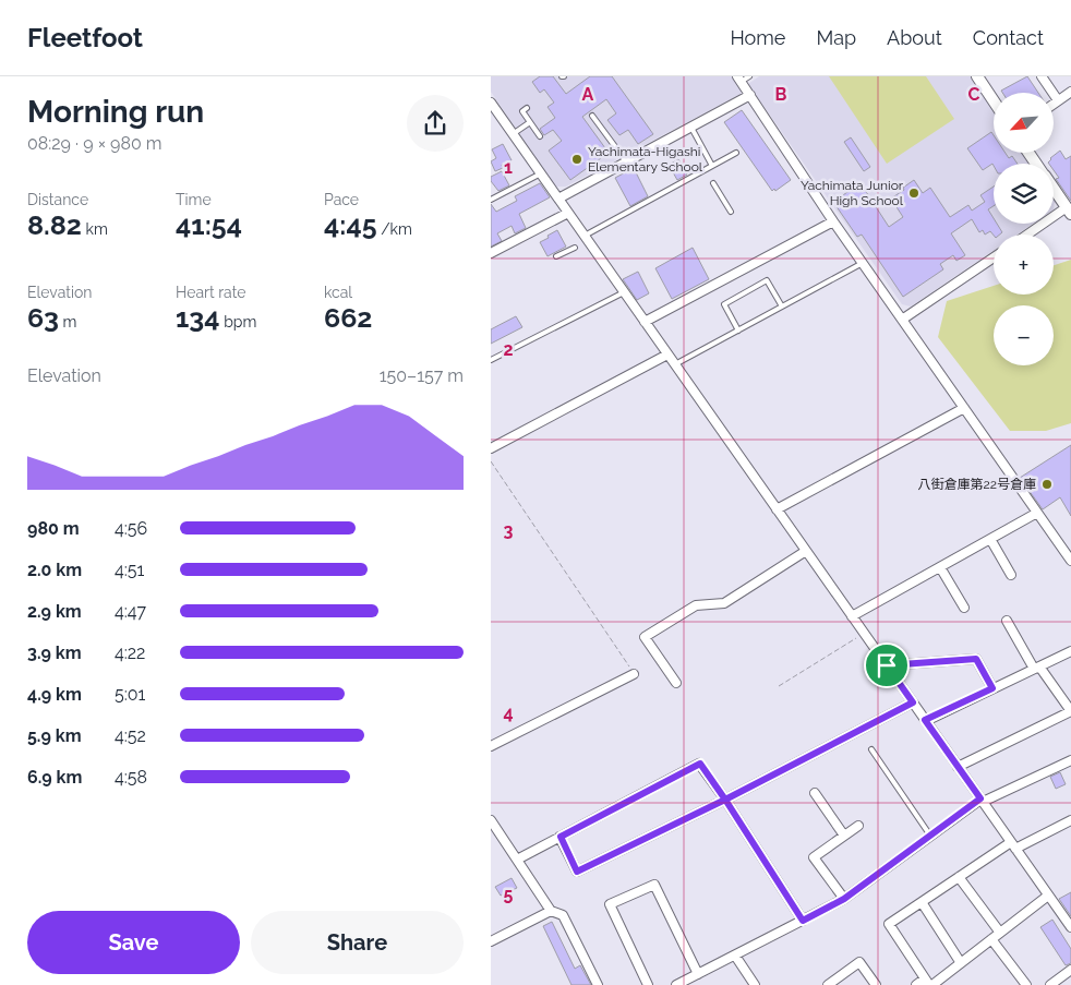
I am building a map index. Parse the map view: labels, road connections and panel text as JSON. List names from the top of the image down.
{
  "places": ["Yachimata-Higashi Elementary School", "Yachimata Junior High School", "八街倉庫第22号倉庫"],
  "north": "bottom left",
  "page": {
    "header": "Fleetfoot",
    "nav": [
      "Home",
      "Map",
      "About",
      "Contact"
    ],
    "heading": ["Morning run", "08:29 · 9 × 980 m"],
    "map_buttons": ["+", "−"],
    "stats": [
      ["Distance", "8.82 km"],
      ["Time", "41:54"],
      ["Pace", "4:45 /km"],
      ["Elevation", "63 m"],
      ["Heart rate", "134 bpm"],
      ["kcal", "662"]
    ],
    "chart": ["Elevation", "150–157 m"],
    "list": [
      {
        "name": "980 m",
        "note": "4:56"
      },
      {
        "name": "2.0 km",
        "note": "4:51"
      },
      {
        "name": "2.9 km",
        "note": "4:47"
      },
      {
        "name": "3.9 km",
        "note": "4:22"
      },
      {
        "name": "4.9 km",
        "note": "5:01"
      },
      {
        "name": "5.9 km",
        "note": "4:52"
      },
      {
        "name": "6.9 km",
        "note": "4:58"
      }
    ],
    "buttons": ["Save", "Share"]
  },
  "grid": {
    "columns": ["A", "B", "C"],
    "rows": [
      "1",
      "2",
      "3",
      "4",
      "5"
    ]
  }
}
